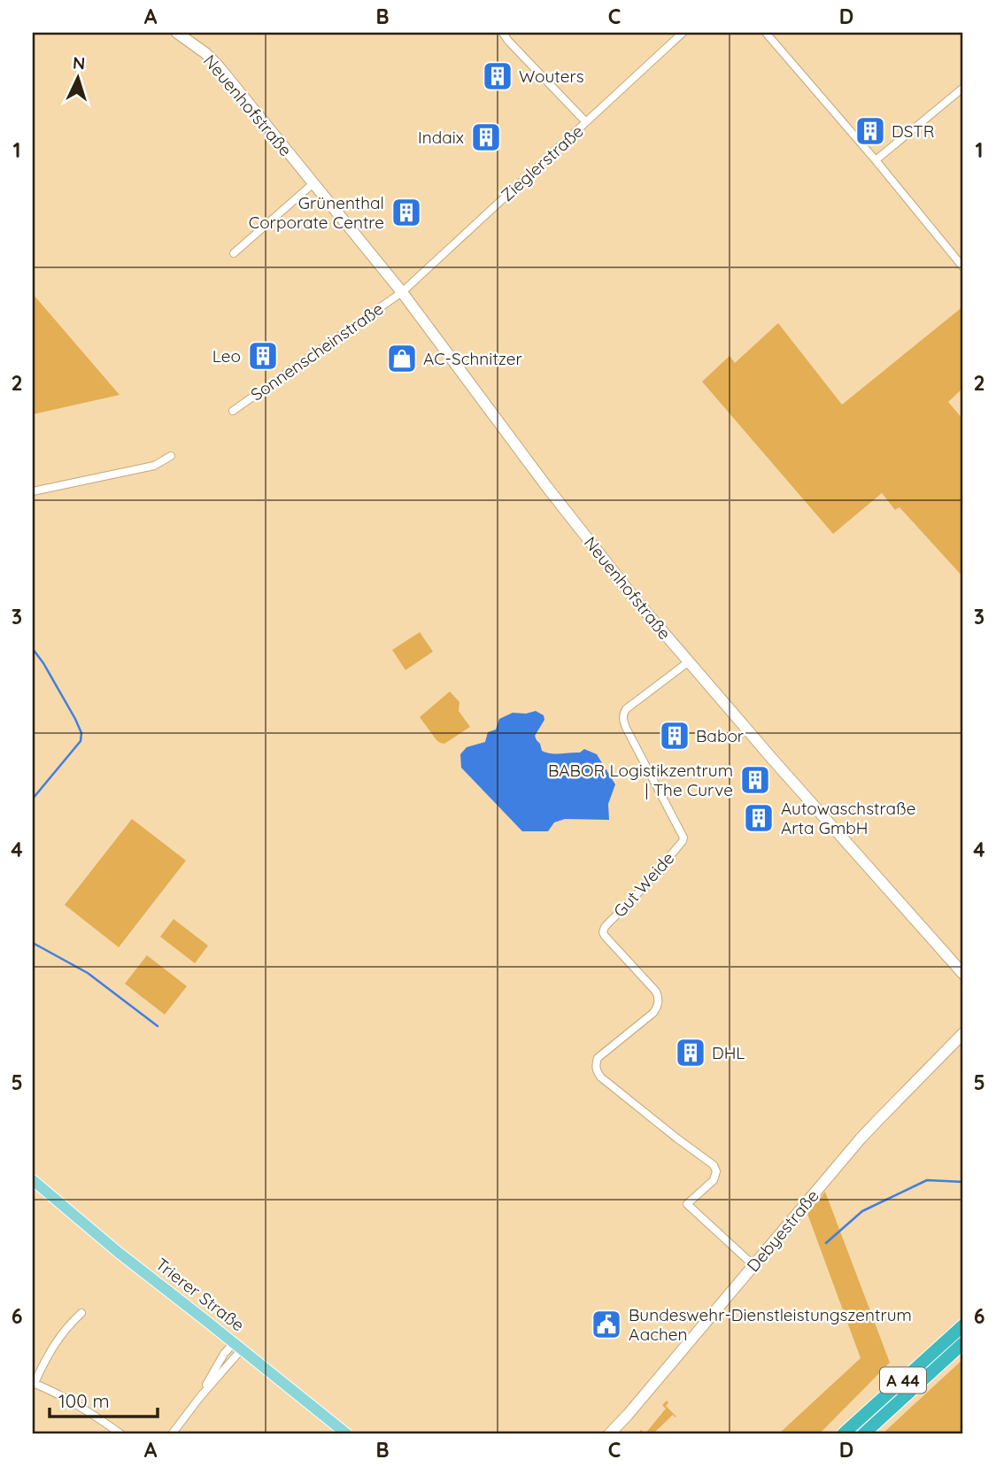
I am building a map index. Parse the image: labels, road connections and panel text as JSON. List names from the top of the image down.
{
  "streets": {
    "highway": ["A 44"],
    "main road": ["Trierer Straße"],
    "street": [
      "Neuenhofstraße",
      "Zieglerstraße",
      "Sonnenscheinstraße",
      "Gut Weide",
      "Debyestraße"
    ]
  },
  "crossings": [
    ["Neuenhofstraße", "Zieglerstraße"],
    ["Neuenhofstraße", "Sonnenscheinstraße"],
    ["Neuenhofstraße", "Gut Weide"],
    ["Zieglerstraße", "Sonnenscheinstraße"],
    ["Gut Weide", "Debyestraße"]
  ],
  "places": {
    "building": [
      "Wouters",
      "DSTR",
      "Indaix",
      "Grünenthal Corporate Centre",
      "Leo",
      "Babor",
      "BABOR Logistikzentrum | The Curve",
      "Autowaschstraße Arta GmbH",
      "DHL"
    ],
    "shop": ["AC-Schnitzer"],
    "public building": ["Bundeswehr-Dienstleistungszentrum Aachen"]
  },
  "scale_bar": "100 m",
  "north": "top",
  "grid": {
    "columns": [
      "A",
      "B",
      "C",
      "D"
    ],
    "rows": [
      "1",
      "2",
      "3",
      "4",
      "5",
      "6"
    ]
  }
}
